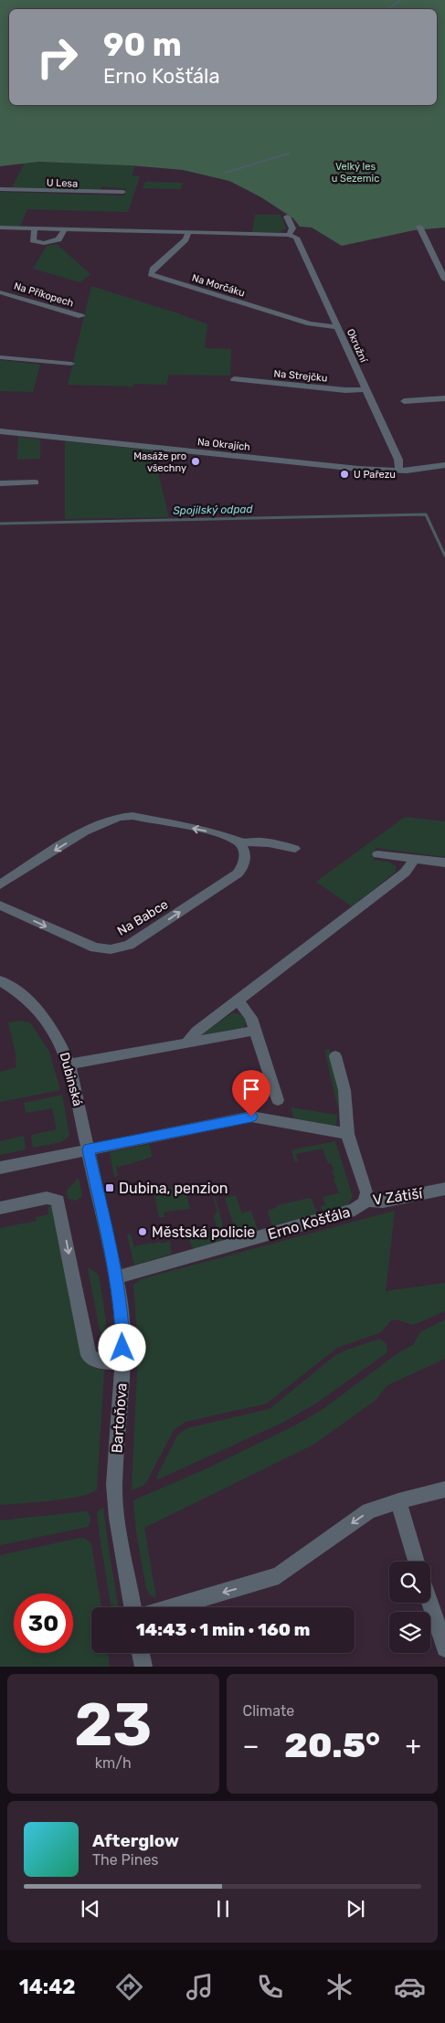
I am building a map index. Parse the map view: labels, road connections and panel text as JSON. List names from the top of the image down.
{
  "streets": {
    "street": [
      "U Lesa",
      "Na Morčáku",
      "Na Příkopech",
      "Okružní",
      "Na Strejčku",
      "Na Okrajích",
      "Na Babce",
      "Dubinská",
      "V Zátiší",
      "Erno Košťála",
      "Bartoňova"
    ]
  },
  "crossings": [
    ["Na Morčáku", "Okružní"],
    ["Okružní", "Na Strejčku"],
    ["Okružní", "Na Okrajích"],
    ["Dubinská", "Bartoňova"],
    ["V Zátiší", "Erno Košťála"],
    ["Erno Košťála", "Bartoňova"]
  ],
  "water": ["Spojilský odpad"],
  "parks": ["Velký les u Sezemic"],
  "places": {
    "other": ["Masáže pro všechny", "U Pařezu", "Městská policie"],
    "transit": ["Dubina, penzion"]
  },
  "page": {
    "turn": ["90 m", "Erno Košťála"],
    "limit": "30",
    "trip": "14:43 · 1 min · 160 m",
    "tile": [
      ["23", "km/h"],
      "Climate"
    ],
    "heat": ["−", "20.5°", "+"],
    "song": ["Afterglow", "The Pines"],
    "tabs": "14:42"
  }
}
